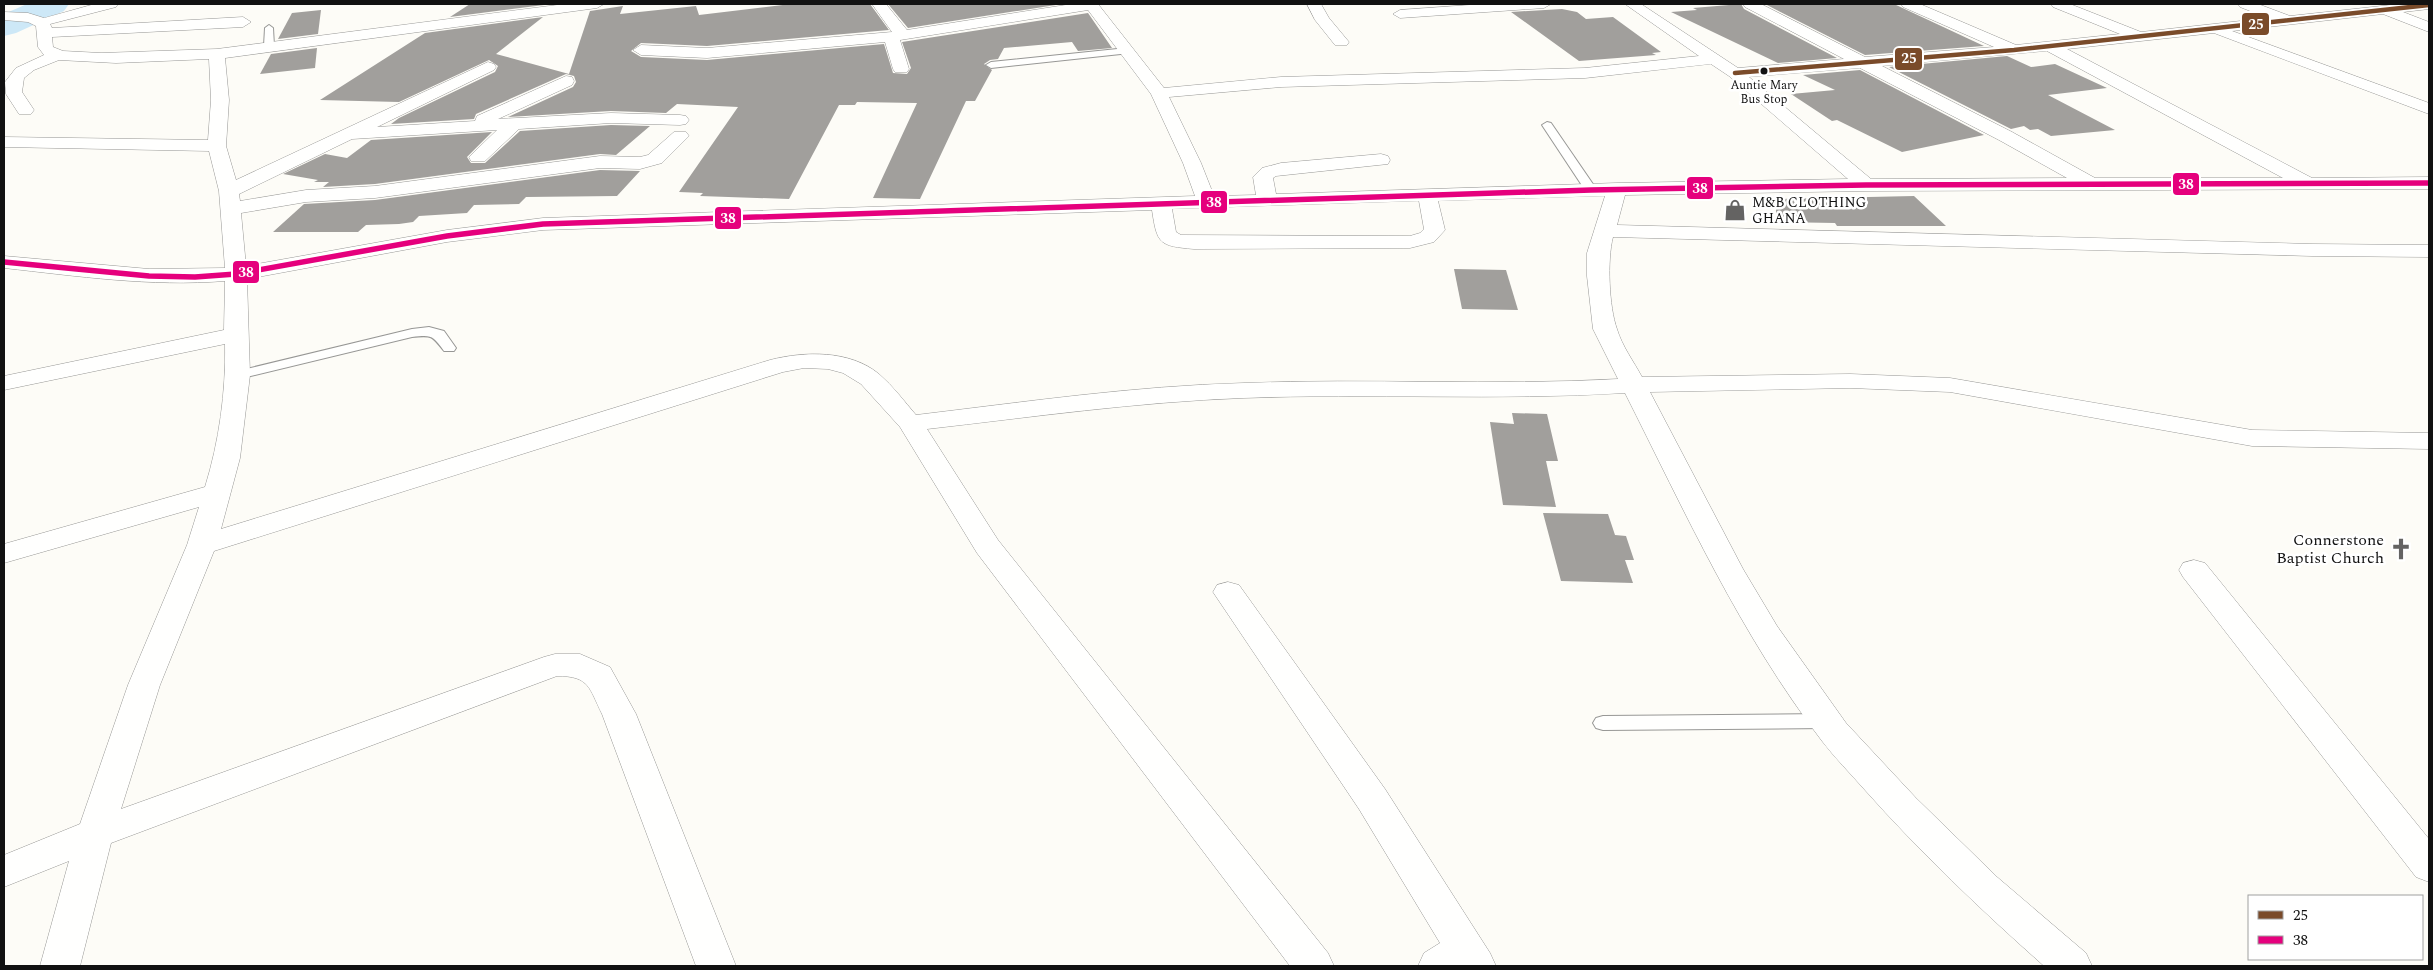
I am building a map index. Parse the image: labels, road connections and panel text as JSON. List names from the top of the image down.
{
  "places": {
    "other": ["Auntie Mary Bus Stop"],
    "shop": ["M&B CLOTHING GHANA"],
    "church": ["Connerstone Baptist Church"]
  },
  "lines": ["transit line 25", "transit line 38"],
  "legend": ["25", "38"]
}
